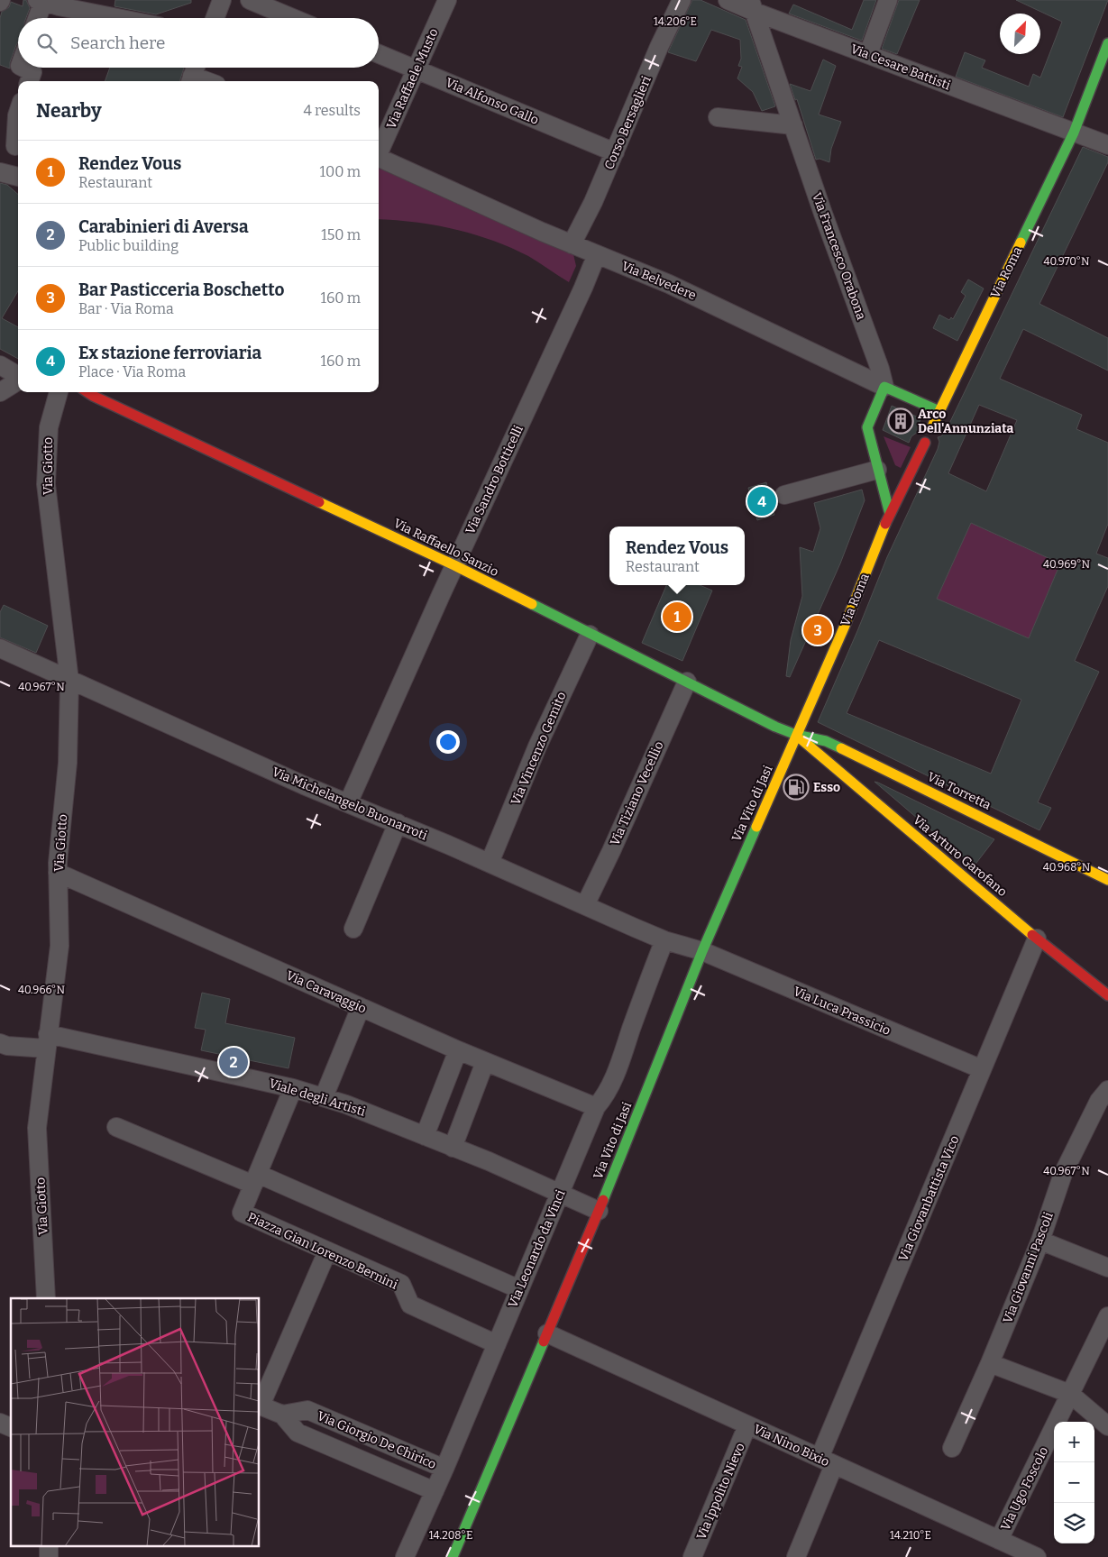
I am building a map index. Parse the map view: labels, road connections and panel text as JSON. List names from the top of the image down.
{
  "streets": {
    "street": [
      "Via Cesare Battisti",
      "Via Raffaele Musto",
      "Via Alfonso Gallo",
      "Corso Bersaglieri",
      "Via Francesco Orabona",
      "Via Roma",
      "Via Belvedere",
      "Via Giotto",
      "Via Sandro Botticelli",
      "Via Raffaello Sanzio",
      "Via Vincenzo Gemito",
      "Via Torretta",
      "Via Tiziano Vecellio",
      "Via Michelangelo Buonarroti",
      "Via Vito di Jasi",
      "Via Arturo Garofano",
      "Via Caravaggio",
      "Via Luca Prassicio",
      "Viale degli Artisti",
      "Via Giovanbattista Vico",
      "Via Leonardo da Vinci",
      "Piazza Gian Lorenzo Bernini",
      "Via Giovanni Pascoli",
      "Via Giorgio De Chirico",
      "Via Nino Bixio",
      "Via Ugo Foscolo",
      "Via Ippolito Nievo"
    ]
  },
  "crossings": [
    ["Via Cesare Battisti", "Via Francesco Orabona"],
    ["Via Cesare Battisti", "Via Roma"],
    ["Via Raffaele Musto", "Via Alfonso Gallo"],
    ["Via Alfonso Gallo", "Corso Bersaglieri"],
    ["Corso Bersaglieri", "Via Belvedere"],
    ["Via Francesco Orabona", "Via Belvedere"],
    ["Via Roma", "Via Belvedere"],
    ["Via Roma", "Via Raffaello Sanzio"],
    ["Via Roma", "Via Torretta"],
    ["Via Roma", "Via Vito di Jasi"],
    ["Via Roma", "Via Arturo Garofano"],
    ["Via Belvedere", "Via Sandro Botticelli"],
    ["Via Giotto", "Via Michelangelo Buonarroti"],
    ["Via Giotto", "Via Caravaggio"],
    ["Via Giotto", "Viale degli Artisti"],
    ["Via Sandro Botticelli", "Via Raffaello Sanzio"],
    ["Via Sandro Botticelli", "Via Michelangelo Buonarroti"],
    ["Via Raffaello Sanzio", "Via Vincenzo Gemito"],
    ["Via Raffaello Sanzio", "Via Torretta"],
    ["Via Raffaello Sanzio", "Via Tiziano Vecellio"],
    ["Via Raffaello Sanzio", "Via Vito di Jasi"],
    ["Via Raffaello Sanzio", "Via Arturo Garofano"],
    ["Via Vincenzo Gemito", "Via Michelangelo Buonarroti"],
    ["Via Torretta", "Via Vito di Jasi"],
    ["Via Torretta", "Via Arturo Garofano"],
    ["Via Tiziano Vecellio", "Via Michelangelo Buonarroti"],
    ["Via Michelangelo Buonarroti", "Via Vito di Jasi"],
    ["Via Michelangelo Buonarroti", "Via Luca Prassicio"],
    ["Via Michelangelo Buonarroti", "Via Leonardo da Vinci"],
    ["Via Vito di Jasi", "Via Arturo Garofano"],
    ["Via Vito di Jasi", "Via Luca Prassicio"],
    ["Via Vito di Jasi", "Viale degli Artisti"],
    ["Via Vito di Jasi", "Via Nino Bixio"],
    ["Via Arturo Garofano", "Via Giovanbattista Vico"],
    ["Via Caravaggio", "Via Leonardo da Vinci"],
    ["Via Luca Prassicio", "Via Giovanbattista Vico"],
    ["Viale degli Artisti", "Via Leonardo da Vinci"],
    ["Viale degli Artisti", "Piazza Gian Lorenzo Bernini"],
    ["Via Giovanbattista Vico", "Via Nino Bixio"],
    ["Via Leonardo da Vinci", "Piazza Gian Lorenzo Bernini"],
    ["Via Leonardo da Vinci", "Via Giorgio De Chirico"],
    ["Piazza Gian Lorenzo Bernini", "Via Giorgio De Chirico"],
    ["Via Nino Bixio", "Via Ugo Foscolo"],
    ["Via Nino Bixio", "Via Ippolito Nievo"]
  ],
  "places": {
    "building": ["Arco Dell'Annunziata"],
    "fuel station": ["Esso"]
  },
  "north": "top right",
  "page": {
    "search": "Search here",
    "heading": ["Nearby", "4 results"],
    "list": [
      {
        "mark": "1",
        "name": "Rendez Vous",
        "note": "Restaurant",
        "value": "100 m"
      },
      {
        "mark": "2",
        "name": "Carabinieri di Aversa",
        "note": "Public building",
        "value": "150 m"
      },
      {
        "mark": "3",
        "name": "Bar Pasticceria Boschetto",
        "note": "Bar · Via Roma",
        "value": "160 m"
      },
      {
        "mark": "4",
        "name": "Ex stazione ferroviaria",
        "note": "Place · Via Roma",
        "value": "160 m"
      }
    ],
    "pins": [
      "4",
      "1",
      "3",
      "2"
    ],
    "popup": ["Rendez Vous", "Restaurant"],
    "map_buttons": ["+", "−"]
  },
  "coordinates": [
    "14.206°E",
    "40.970°N",
    "40.969°N",
    "40.967°N",
    "40.968°N",
    "40.966°N",
    "14.208°E",
    "14.210°E"
  ]
}
